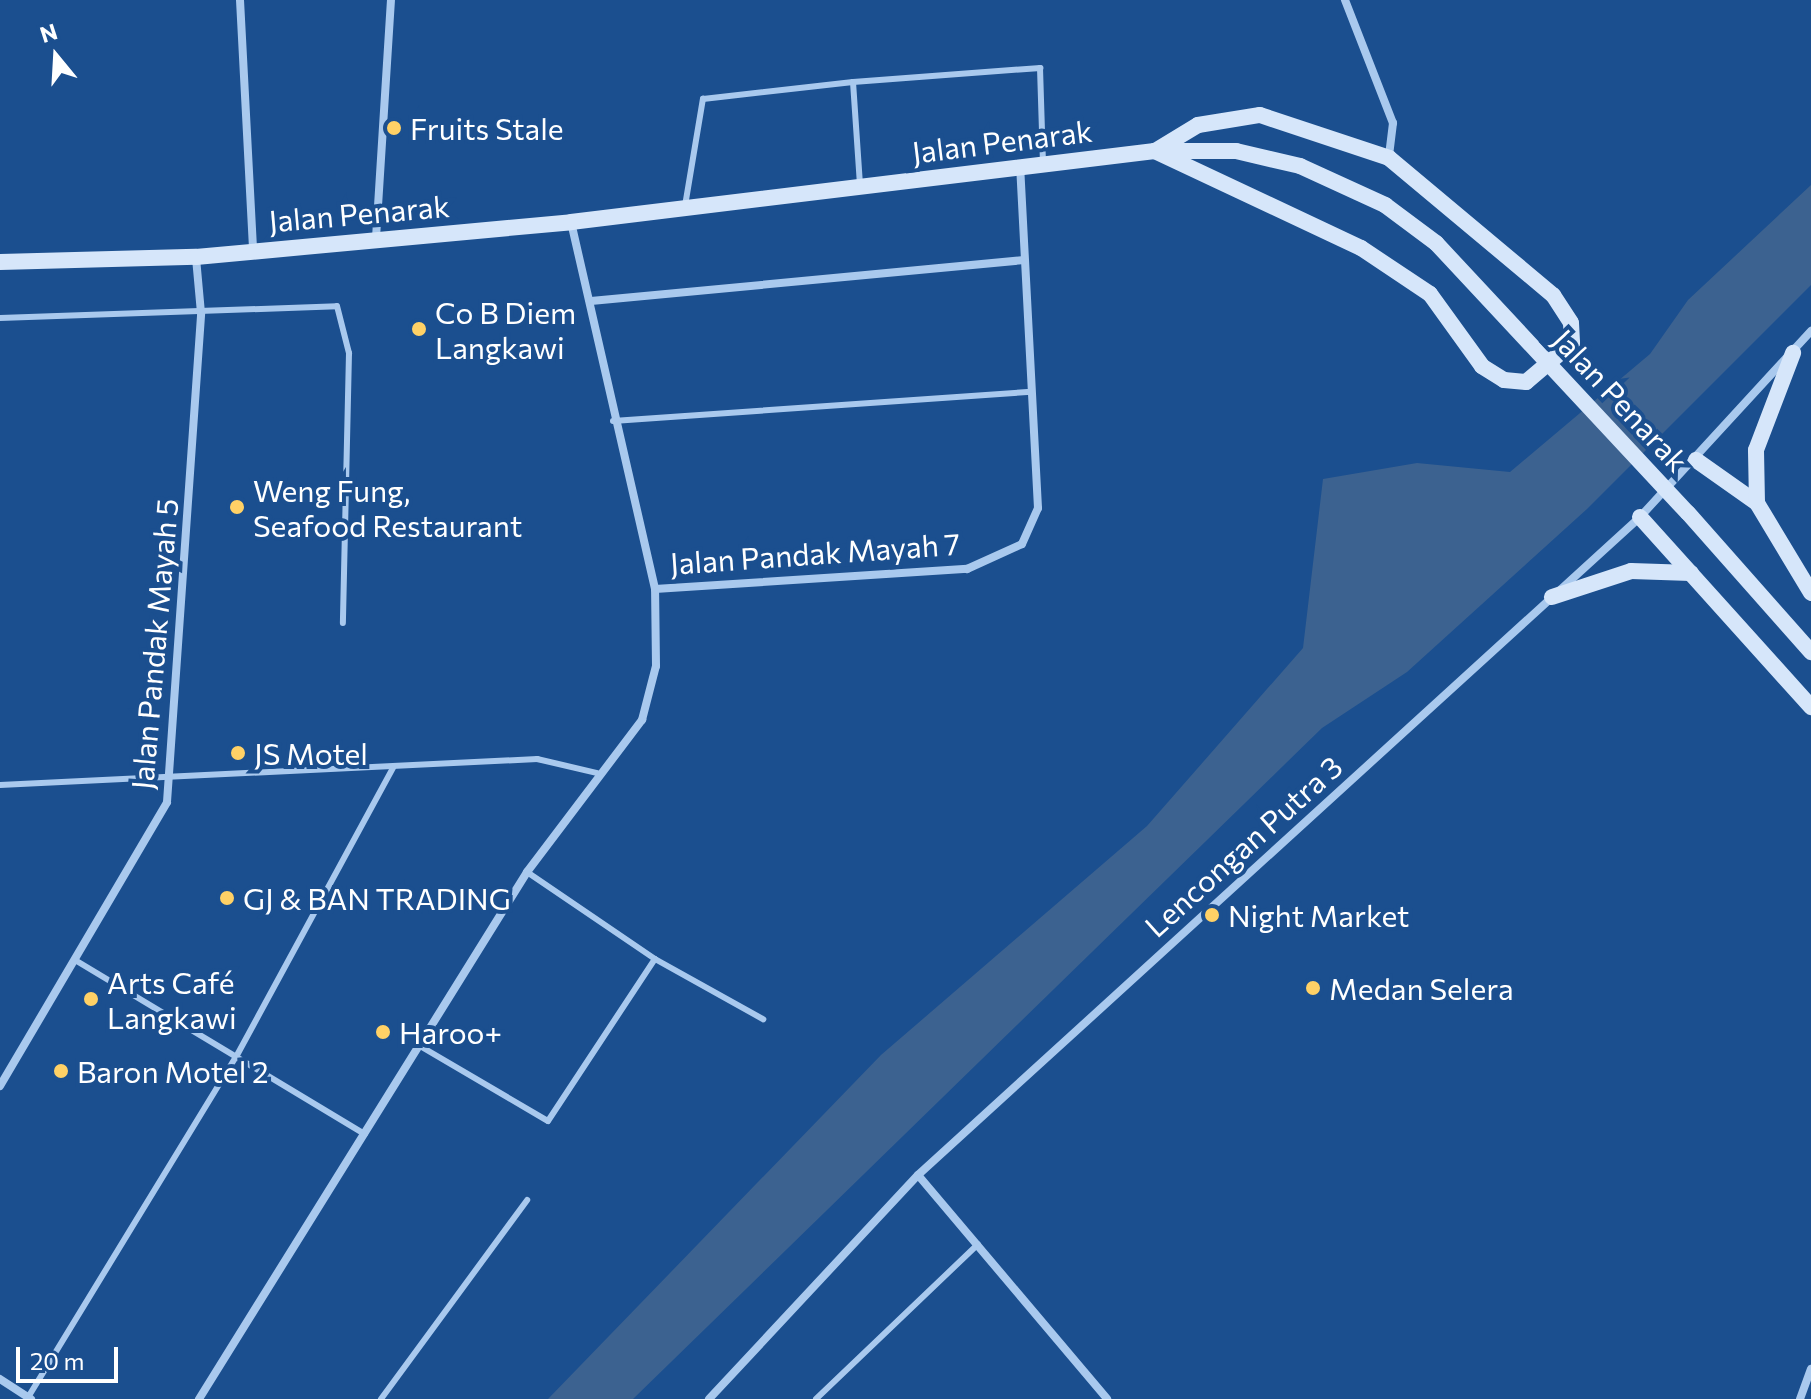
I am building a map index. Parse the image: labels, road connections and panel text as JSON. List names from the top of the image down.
{
  "streets": {
    "main road": ["Jalan Penarak"],
    "street": ["Jalan Pandak Mayah 7", "Jalan Pandak Mayah 5", "Lencongan Putra 3"]
  },
  "crossings": [
    ["Jalan Penarak", "Jalan Pandak Mayah 7"],
    ["Jalan Penarak", "Jalan Pandak Mayah 5"]
  ],
  "places": [
    "Fruits Stale",
    "Co B Diem Langkawi",
    "Weng Fung, Seafood Restaurant",
    "JS Motel",
    "GJ & BAN TRADING",
    "Night Market",
    "Medan Selera",
    "Arts Café Langkawi",
    "Haroo+",
    "Baron Motel 2"
  ],
  "scale_bar": "20 m",
  "north": "top"
}
